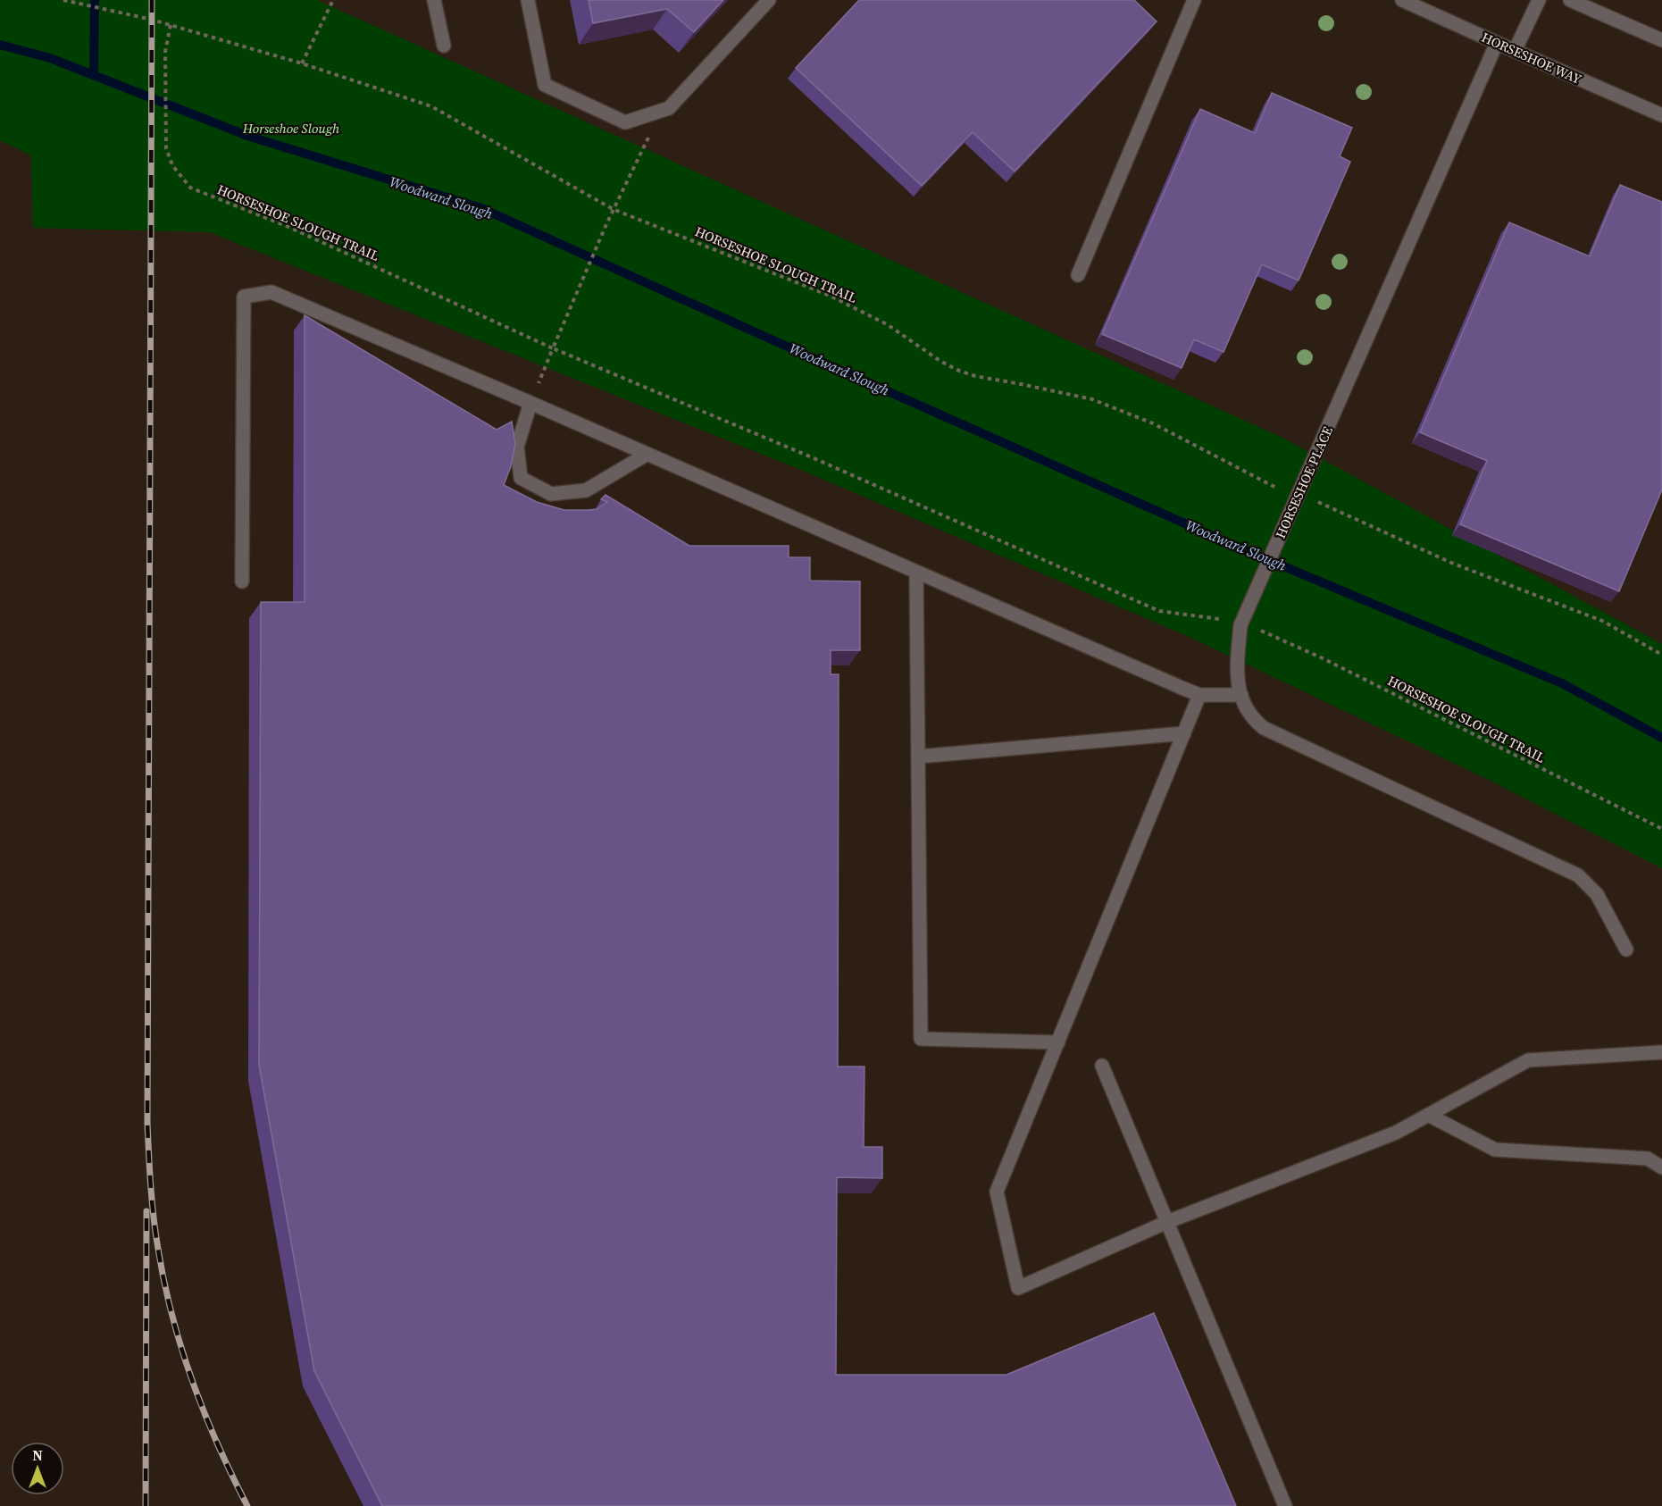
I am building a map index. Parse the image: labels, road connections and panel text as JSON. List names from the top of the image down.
{
  "streets": {
    "street": ["HORSESHOE WAY", "HORSESHOE PLACE"],
    "path": ["HORSESHOE SLOUGH TRAIL"]
  },
  "crossings": [
    ["HORSESHOE WAY", "HORSESHOE PLACE"]
  ],
  "water": ["Woodward Slough"],
  "parks": ["Horseshoe Slough"],
  "north": "top"
}
